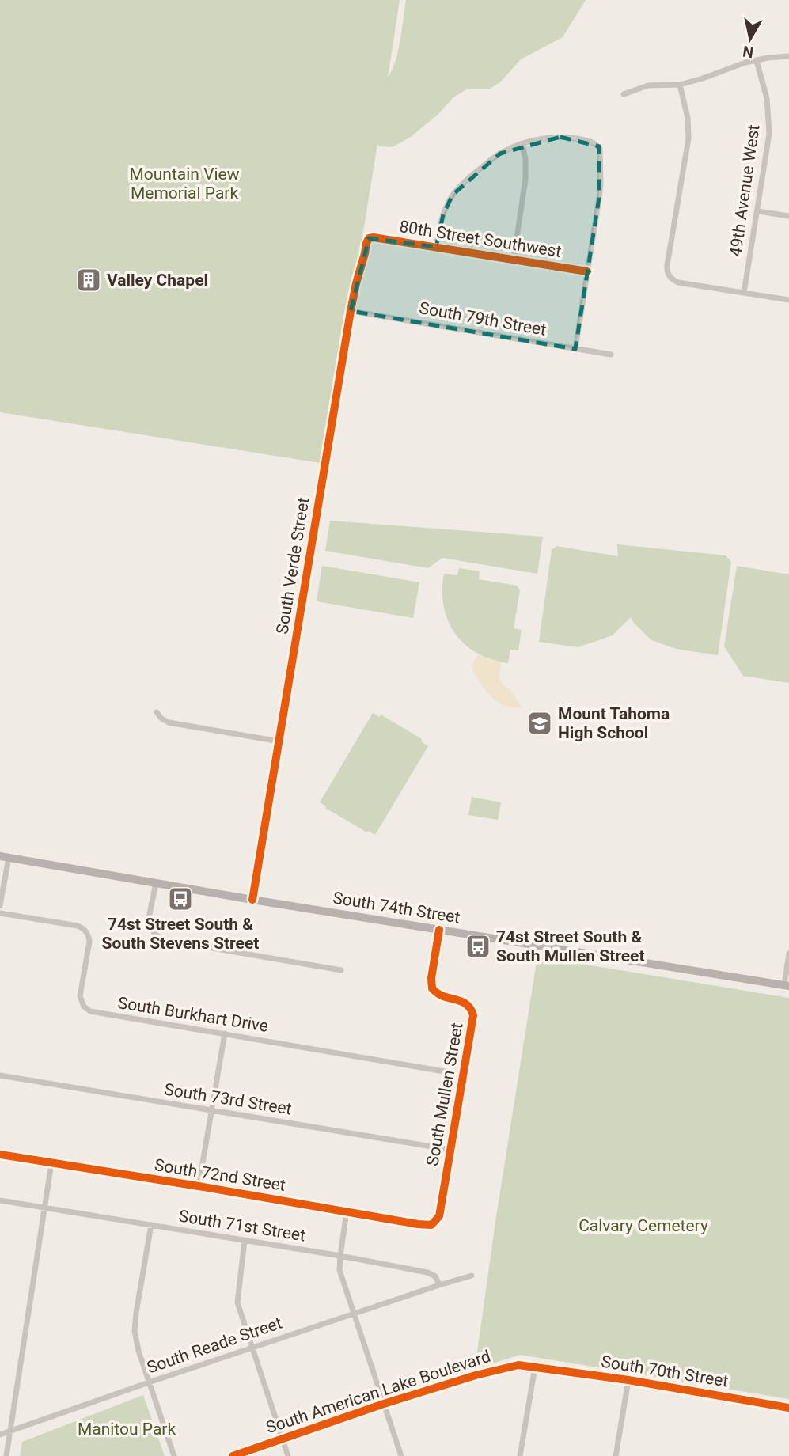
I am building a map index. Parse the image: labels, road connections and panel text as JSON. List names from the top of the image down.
{
  "streets": {
    "main road": ["South 74th Street"],
    "street": [
      "49th Avenue West",
      "80th Street Southwest",
      "South 79th Street",
      "South Verde Street",
      "South Burkhart Drive",
      "South Mullen Street",
      "South 73rd Street",
      "South 72nd Street",
      "South 71st Street",
      "South Reade Street",
      "South 70th Street",
      "South American Lake Boulevard"
    ]
  },
  "crossings": [
    ["80th Street Southwest", "South Verde Street"],
    ["South 79th Street", "South Verde Street"],
    ["South Verde Street", "South 74th Street"],
    ["South 74th Street", "South Mullen Street"],
    ["South Burkhart Drive", "South Mullen Street"],
    ["South Mullen Street", "South 73rd Street"],
    ["South Mullen Street", "South 72nd Street"],
    ["South 71st Street", "South Reade Street"],
    ["South 70th Street", "South American Lake Boulevard"]
  ],
  "parks": ["Mountain View Memorial Park", "Calvary Cemetery", "Manitou Park"],
  "places": {
    "building": ["Valley Chapel"],
    "school or university": ["Mount Tahoma High School"],
    "bus stop": ["74st Street South & South Stevens Street", "74st Street South & South Mullen Street"]
  },
  "north": "bottom"
}
